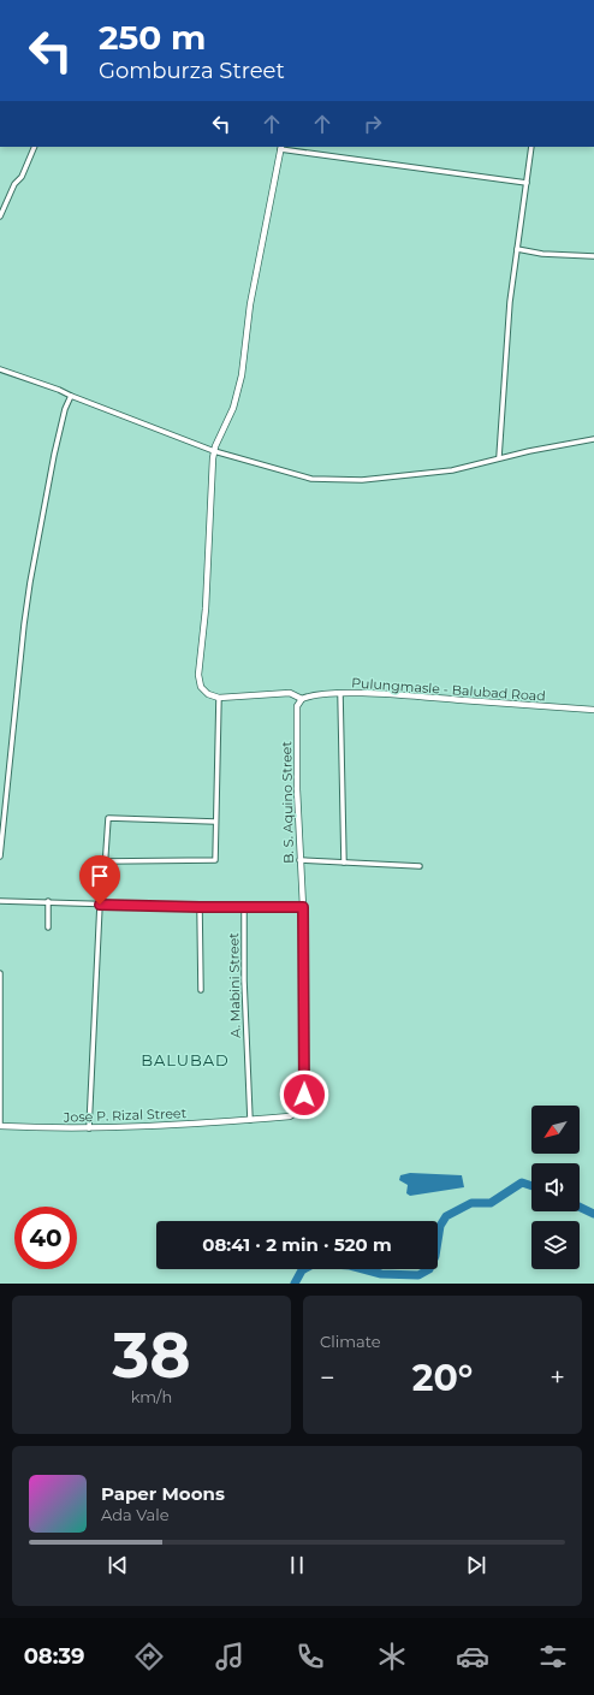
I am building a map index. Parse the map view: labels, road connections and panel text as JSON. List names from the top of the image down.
{
  "streets": {
    "street": [
      "Pulungmasle - Balubad Road",
      "B. S. Aquino Street",
      "A. Mabini Street",
      "Jose P. Rizal Street"
    ]
  },
  "crossings": [
    ["Pulungmasle - Balubad Road", "B. S. Aquino Street"],
    ["B. S. Aquino Street", "A. Mabini Street"],
    ["B. S. Aquino Street", "Jose P. Rizal Street"],
    ["A. Mabini Street", "Jose P. Rizal Street"]
  ],
  "districts": ["BALUBAD"],
  "north": "bottom left",
  "page": {
    "turn": ["250 m", "Gomburza Street"],
    "limit": "40",
    "trip": "08:41 · 2 min · 520 m",
    "tile": [
      ["38", "km/h"],
      "Climate"
    ],
    "heat": ["−", "20°", "+"],
    "song": ["Paper Moons", "Ada Vale"],
    "tabs": "08:39"
  }
}
